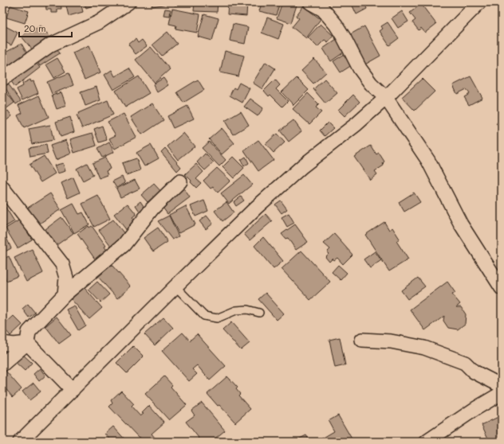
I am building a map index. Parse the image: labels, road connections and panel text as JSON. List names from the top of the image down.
{
  "scale_bar": "20 m"
}
